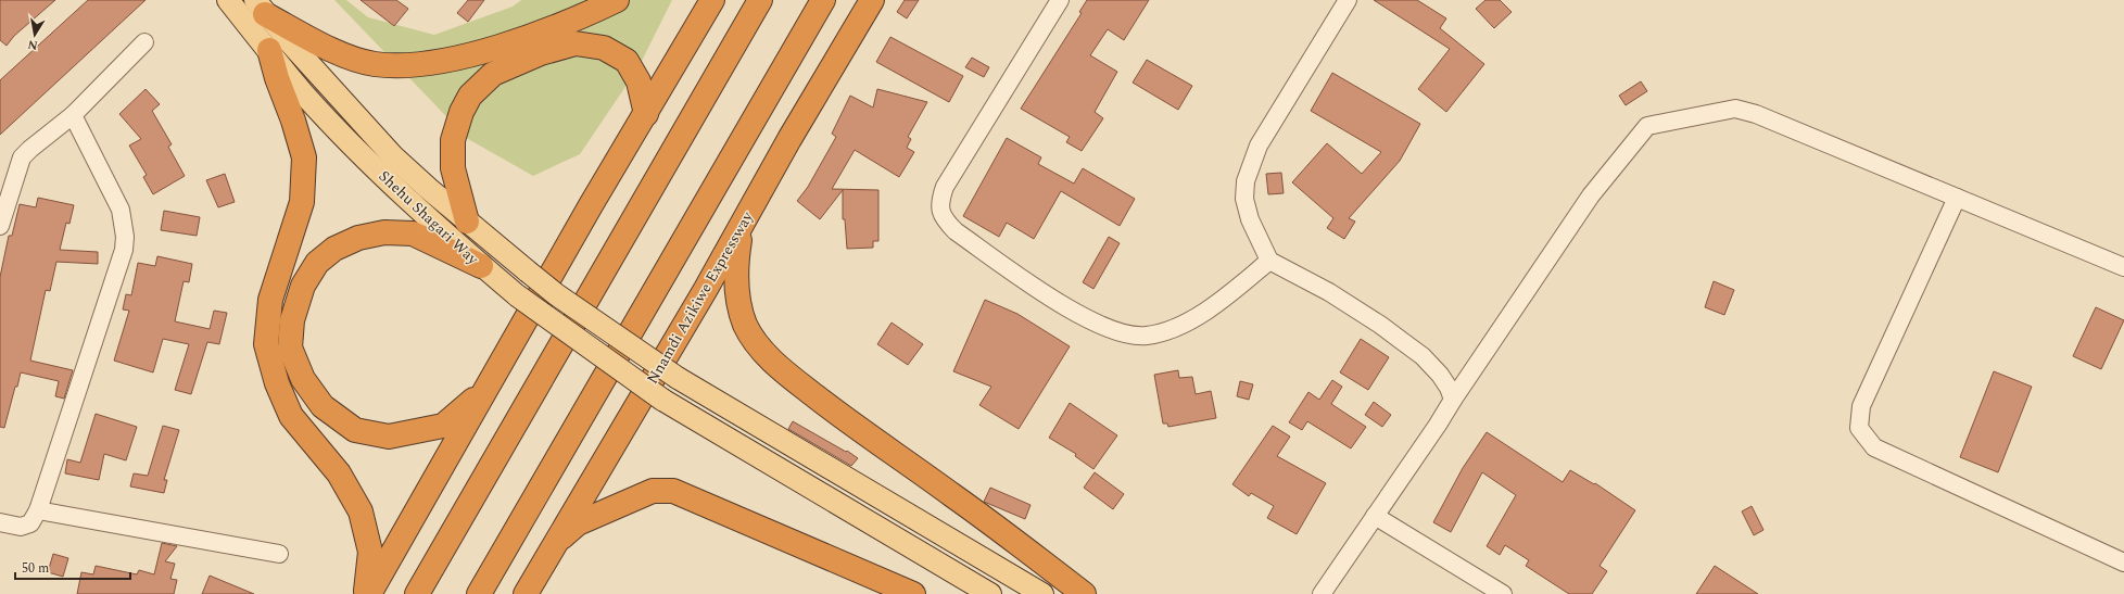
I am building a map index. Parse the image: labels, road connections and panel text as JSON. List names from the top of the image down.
{
  "streets": {
    "highway": ["Nnamdi Azikiwe Expressway"],
    "main road": ["Shehu Shagari Way"]
  },
  "scale_bar": "50 m",
  "north": "bottom"
}
